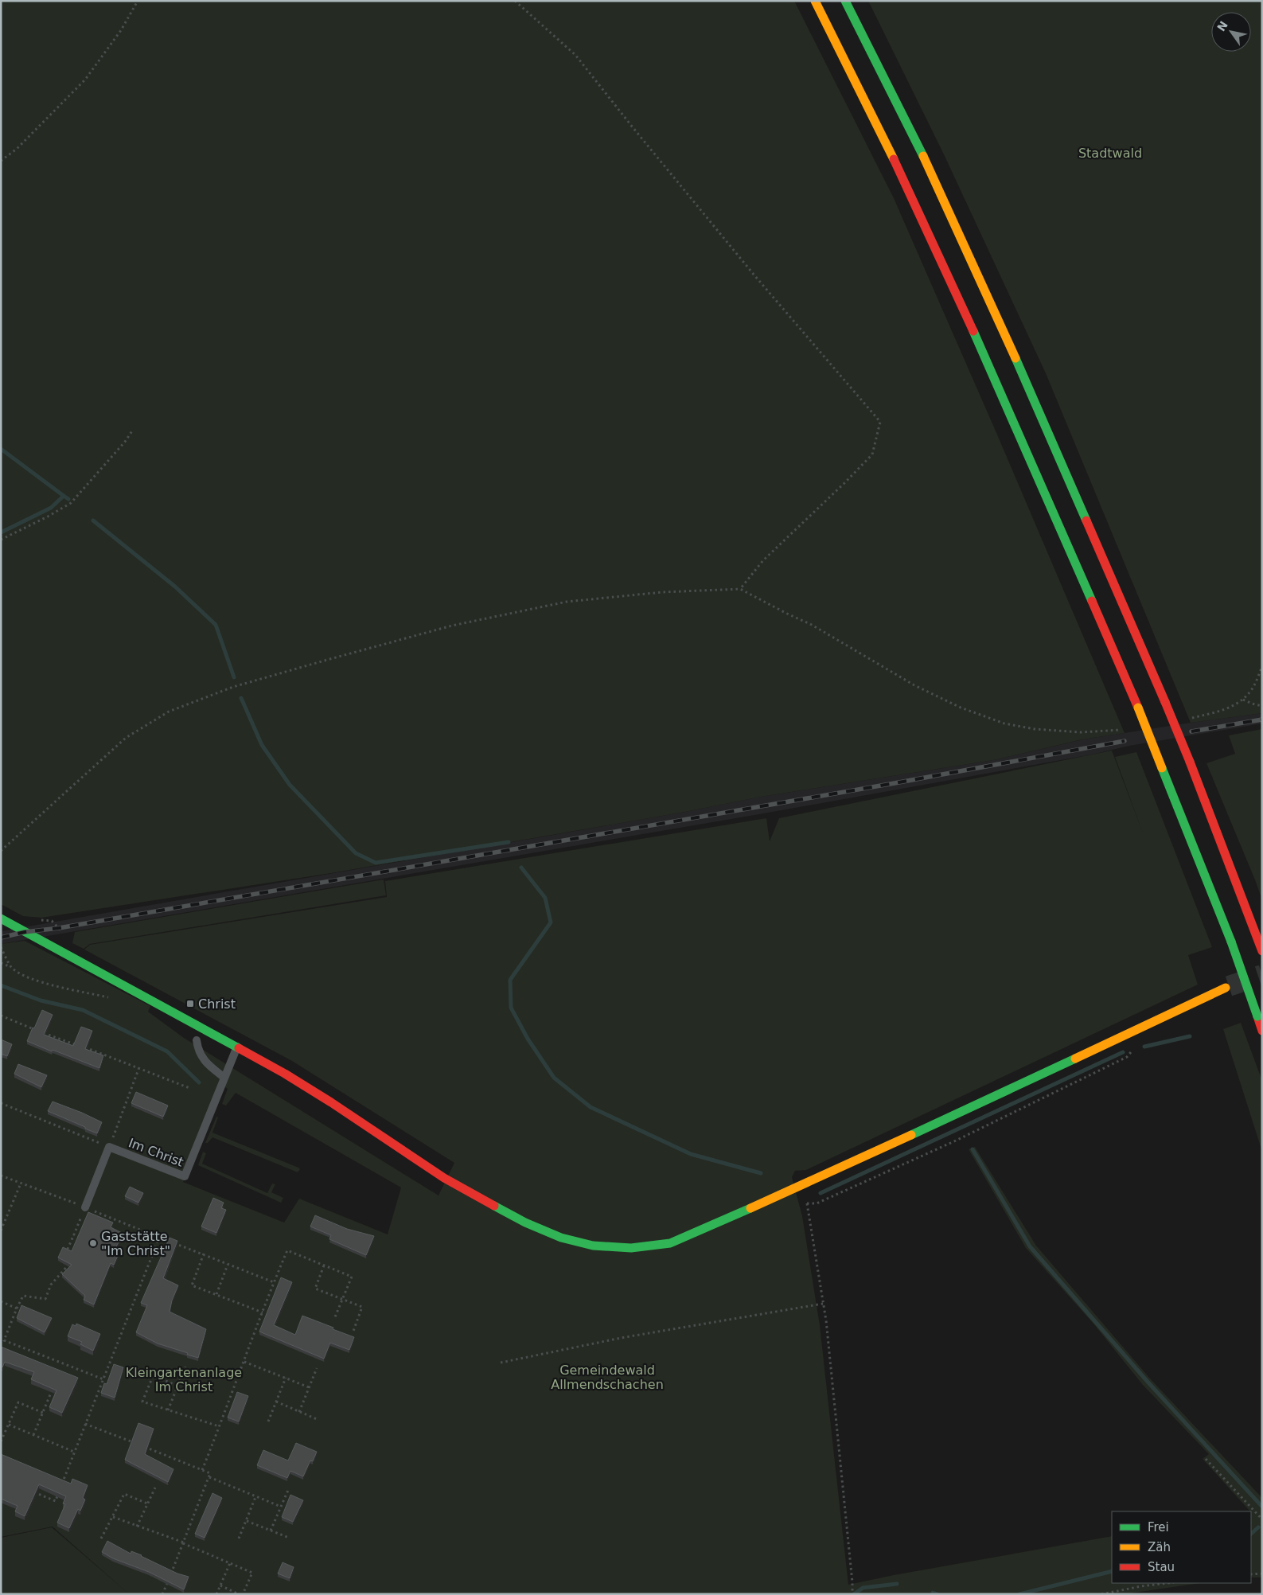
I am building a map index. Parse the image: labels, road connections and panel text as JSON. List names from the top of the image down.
{
  "streets": {
    "lane": ["Im Christ"]
  },
  "parks": ["Stadtwald", "Gemeindewald Allmendschachen", "Kleingartenanlage Im Christ"],
  "places": {
    "transit": ["Christ"],
    "other": ["Gaststätte \"Im Christ\""]
  },
  "legend": ["Frei", "Zäh", "Stau"],
  "north": "top left"
}
